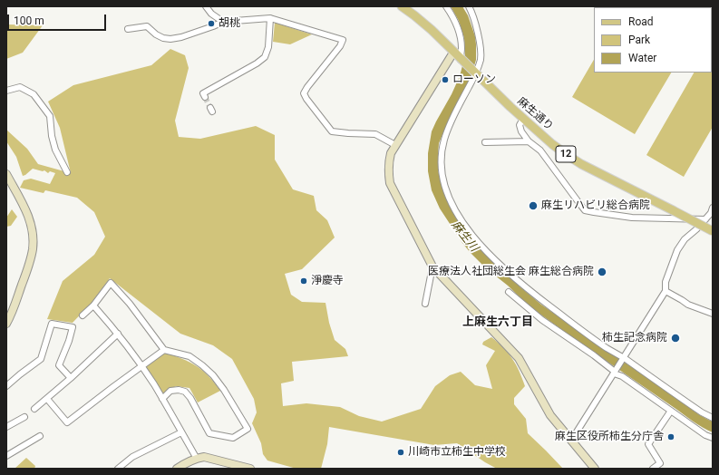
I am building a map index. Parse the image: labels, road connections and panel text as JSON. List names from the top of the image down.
{
  "streets": {
    "main road": ["麻生通り", "12"]
  },
  "districts": ["上麻生六丁目"],
  "water": ["麻生川"],
  "places": [
    "胡桃",
    "ローソン",
    "麻生リハビリ総合病院",
    "医療法人社団総生会 麻生総合病院",
    "淨慶寺",
    "柿生記念病院",
    "麻生区役所柿生分庁舎",
    "川崎市立柿生中学校"
  ],
  "legend": ["Road", "Park", "Water"],
  "scale_bar": "100 m"
}
